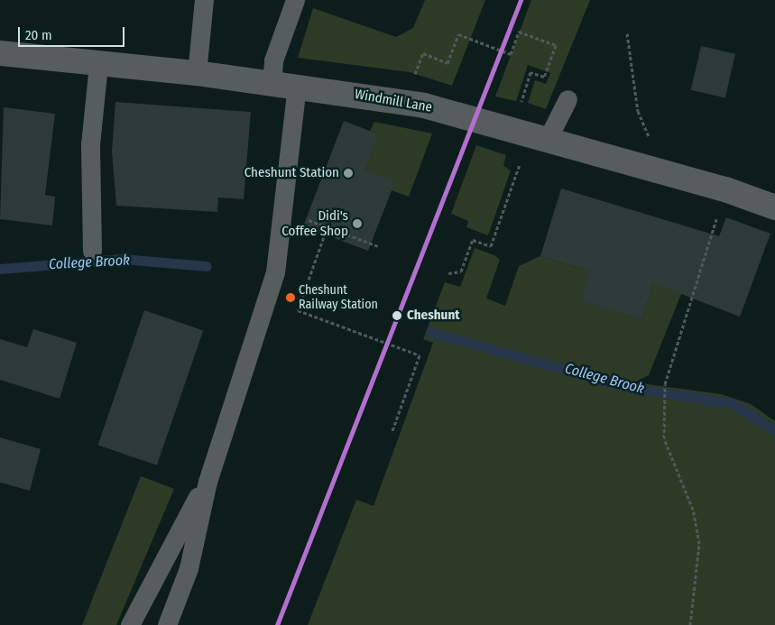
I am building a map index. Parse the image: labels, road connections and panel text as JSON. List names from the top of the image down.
{
  "streets": {
    "street": ["Windmill Lane"]
  },
  "water": ["College Brook"],
  "places": [
    "Cheshunt Station",
    "Didi's Coffee Shop",
    "Cheshunt Railway Station",
    "Cheshunt"
  ],
  "scale_bar": "20 m"
}
